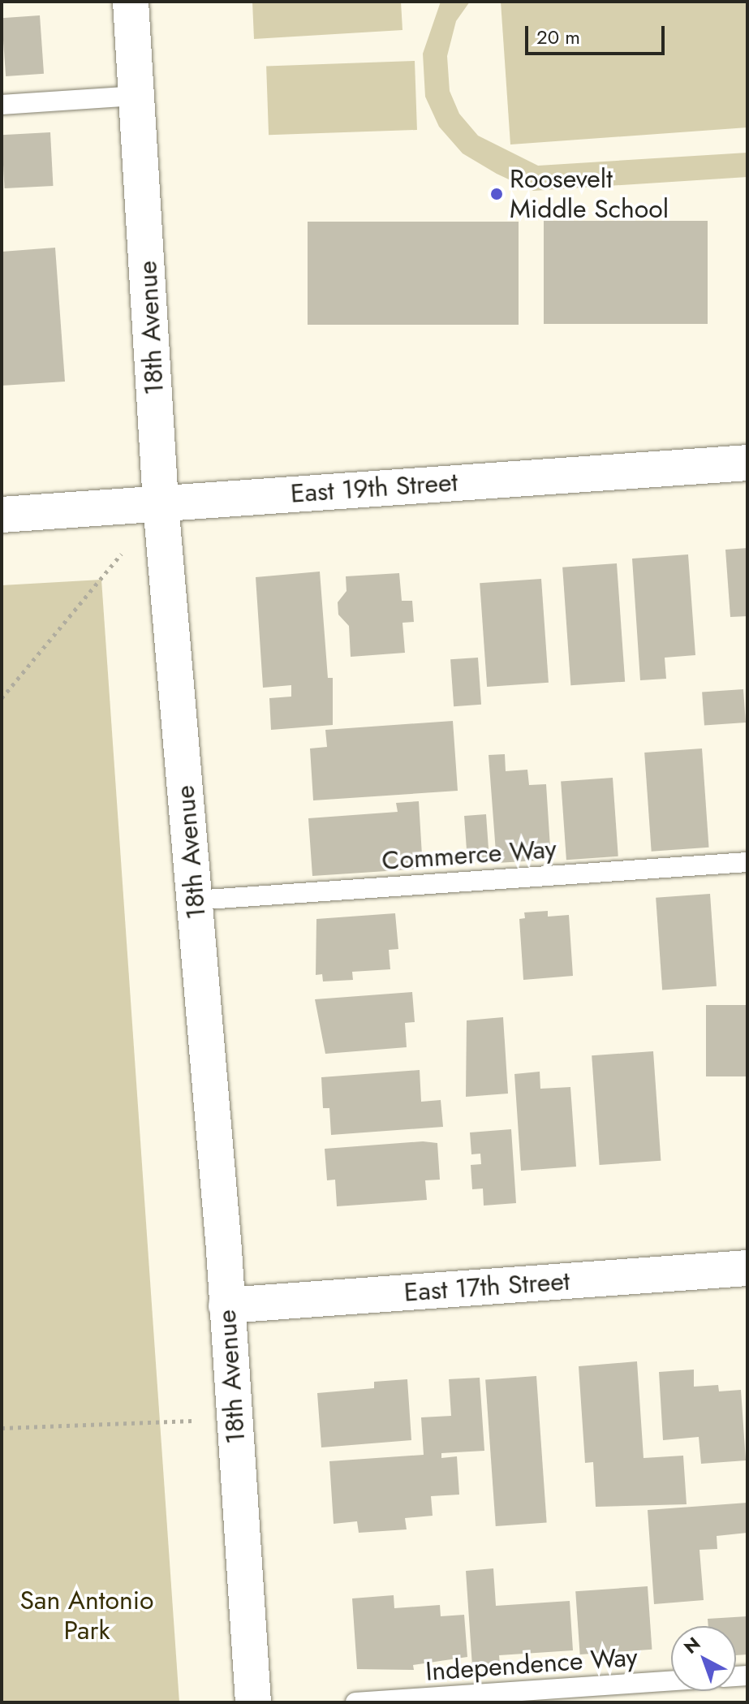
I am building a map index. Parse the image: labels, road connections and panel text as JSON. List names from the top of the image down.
{
  "streets": {
    "street": ["18th Avenue", "East 19th Street", "East 17th Street"],
    "lane": ["Commerce Way", "Independence Way"]
  },
  "crossings": [
    ["18th Avenue", "East 19th Street"],
    ["18th Avenue", "Commerce Way"],
    ["18th Avenue", "East 17th Street"]
  ],
  "parks": ["San Antonio Park"],
  "places": ["Roosevelt Middle School"],
  "scale_bar": "20 m",
  "north": "top left"
}
